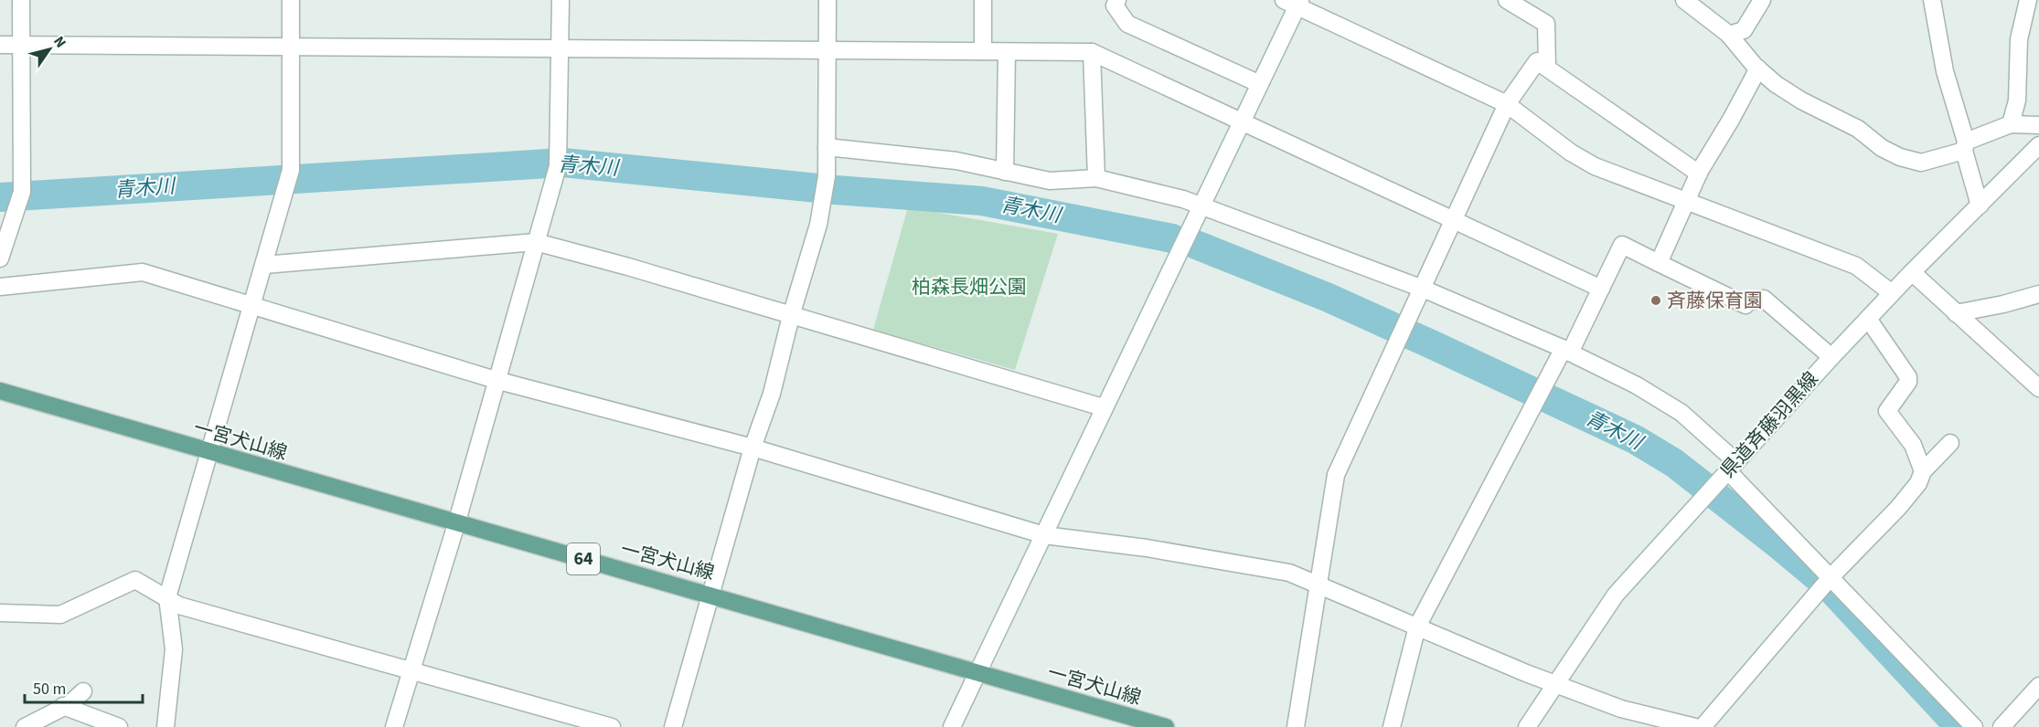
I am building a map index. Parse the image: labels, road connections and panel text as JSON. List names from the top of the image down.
{
  "streets": {
    "main road": ["一宮犬山線", "64"],
    "street": ["県道斉藤羽黒線"]
  },
  "water": ["青木川"],
  "parks": ["柏森長畑公園"],
  "places": ["斉藤保育園"],
  "scale_bar": "50 m",
  "north": "top right"
}
